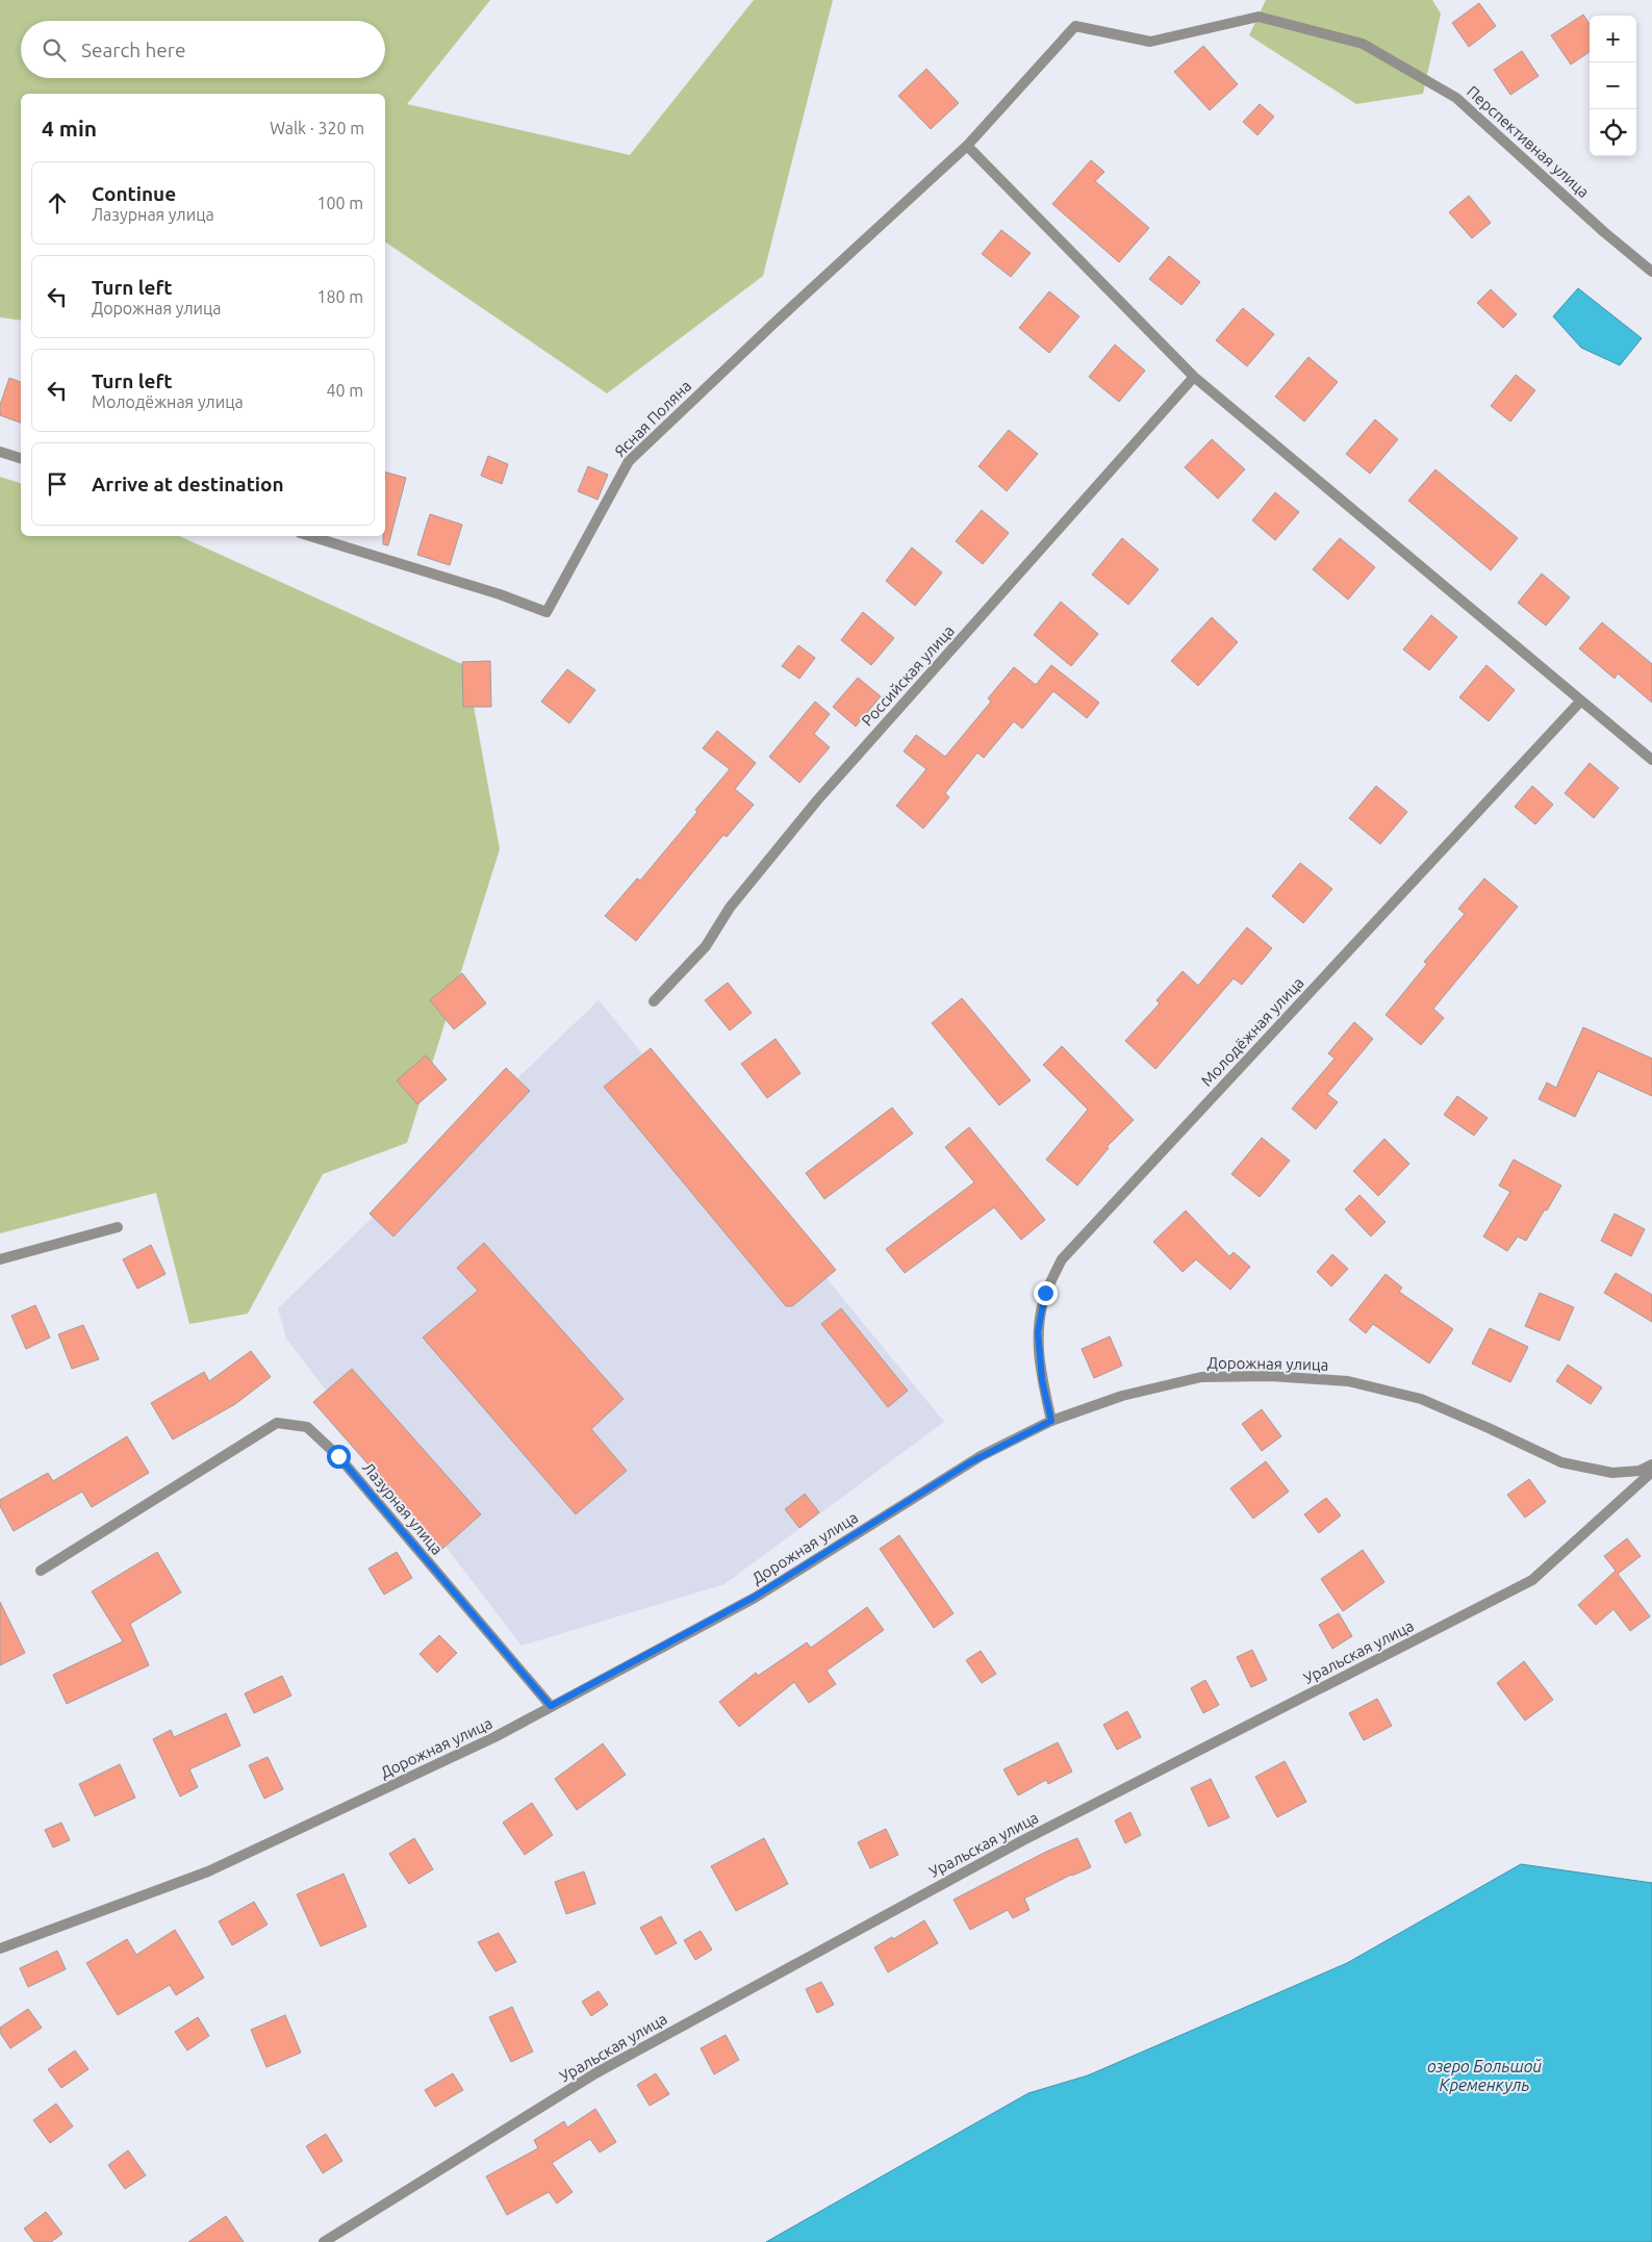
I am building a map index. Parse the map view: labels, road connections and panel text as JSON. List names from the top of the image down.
{
  "streets": {
    "street": [
      "Перспективная улица",
      "Ясная Поляна",
      "Российская улица",
      "Молодёжная улица",
      "Дорожная улица",
      "Лазурная улица",
      "Уральская улица"
    ]
  },
  "crossings": [
    ["Перспективная улица", "Ясная Поляна"],
    ["Молодёжная улица", "Дорожная улица"],
    ["Дорожная улица", "Лазурная улица"]
  ],
  "water": ["озеро Большой Кременкуль"],
  "page": {
    "map_buttons": ["+", "−"],
    "search": "Search here",
    "heading": ["4 min", "Walk · 320 m"],
    "list": [
      ["Continue", "Лазурная улица", "100 m"],
      ["Turn left", "Дорожная улица", "180 m"],
      ["Turn left", "Молодёжная улица", "40 m"],
      "Arrive at destination"
    ]
  }
}
